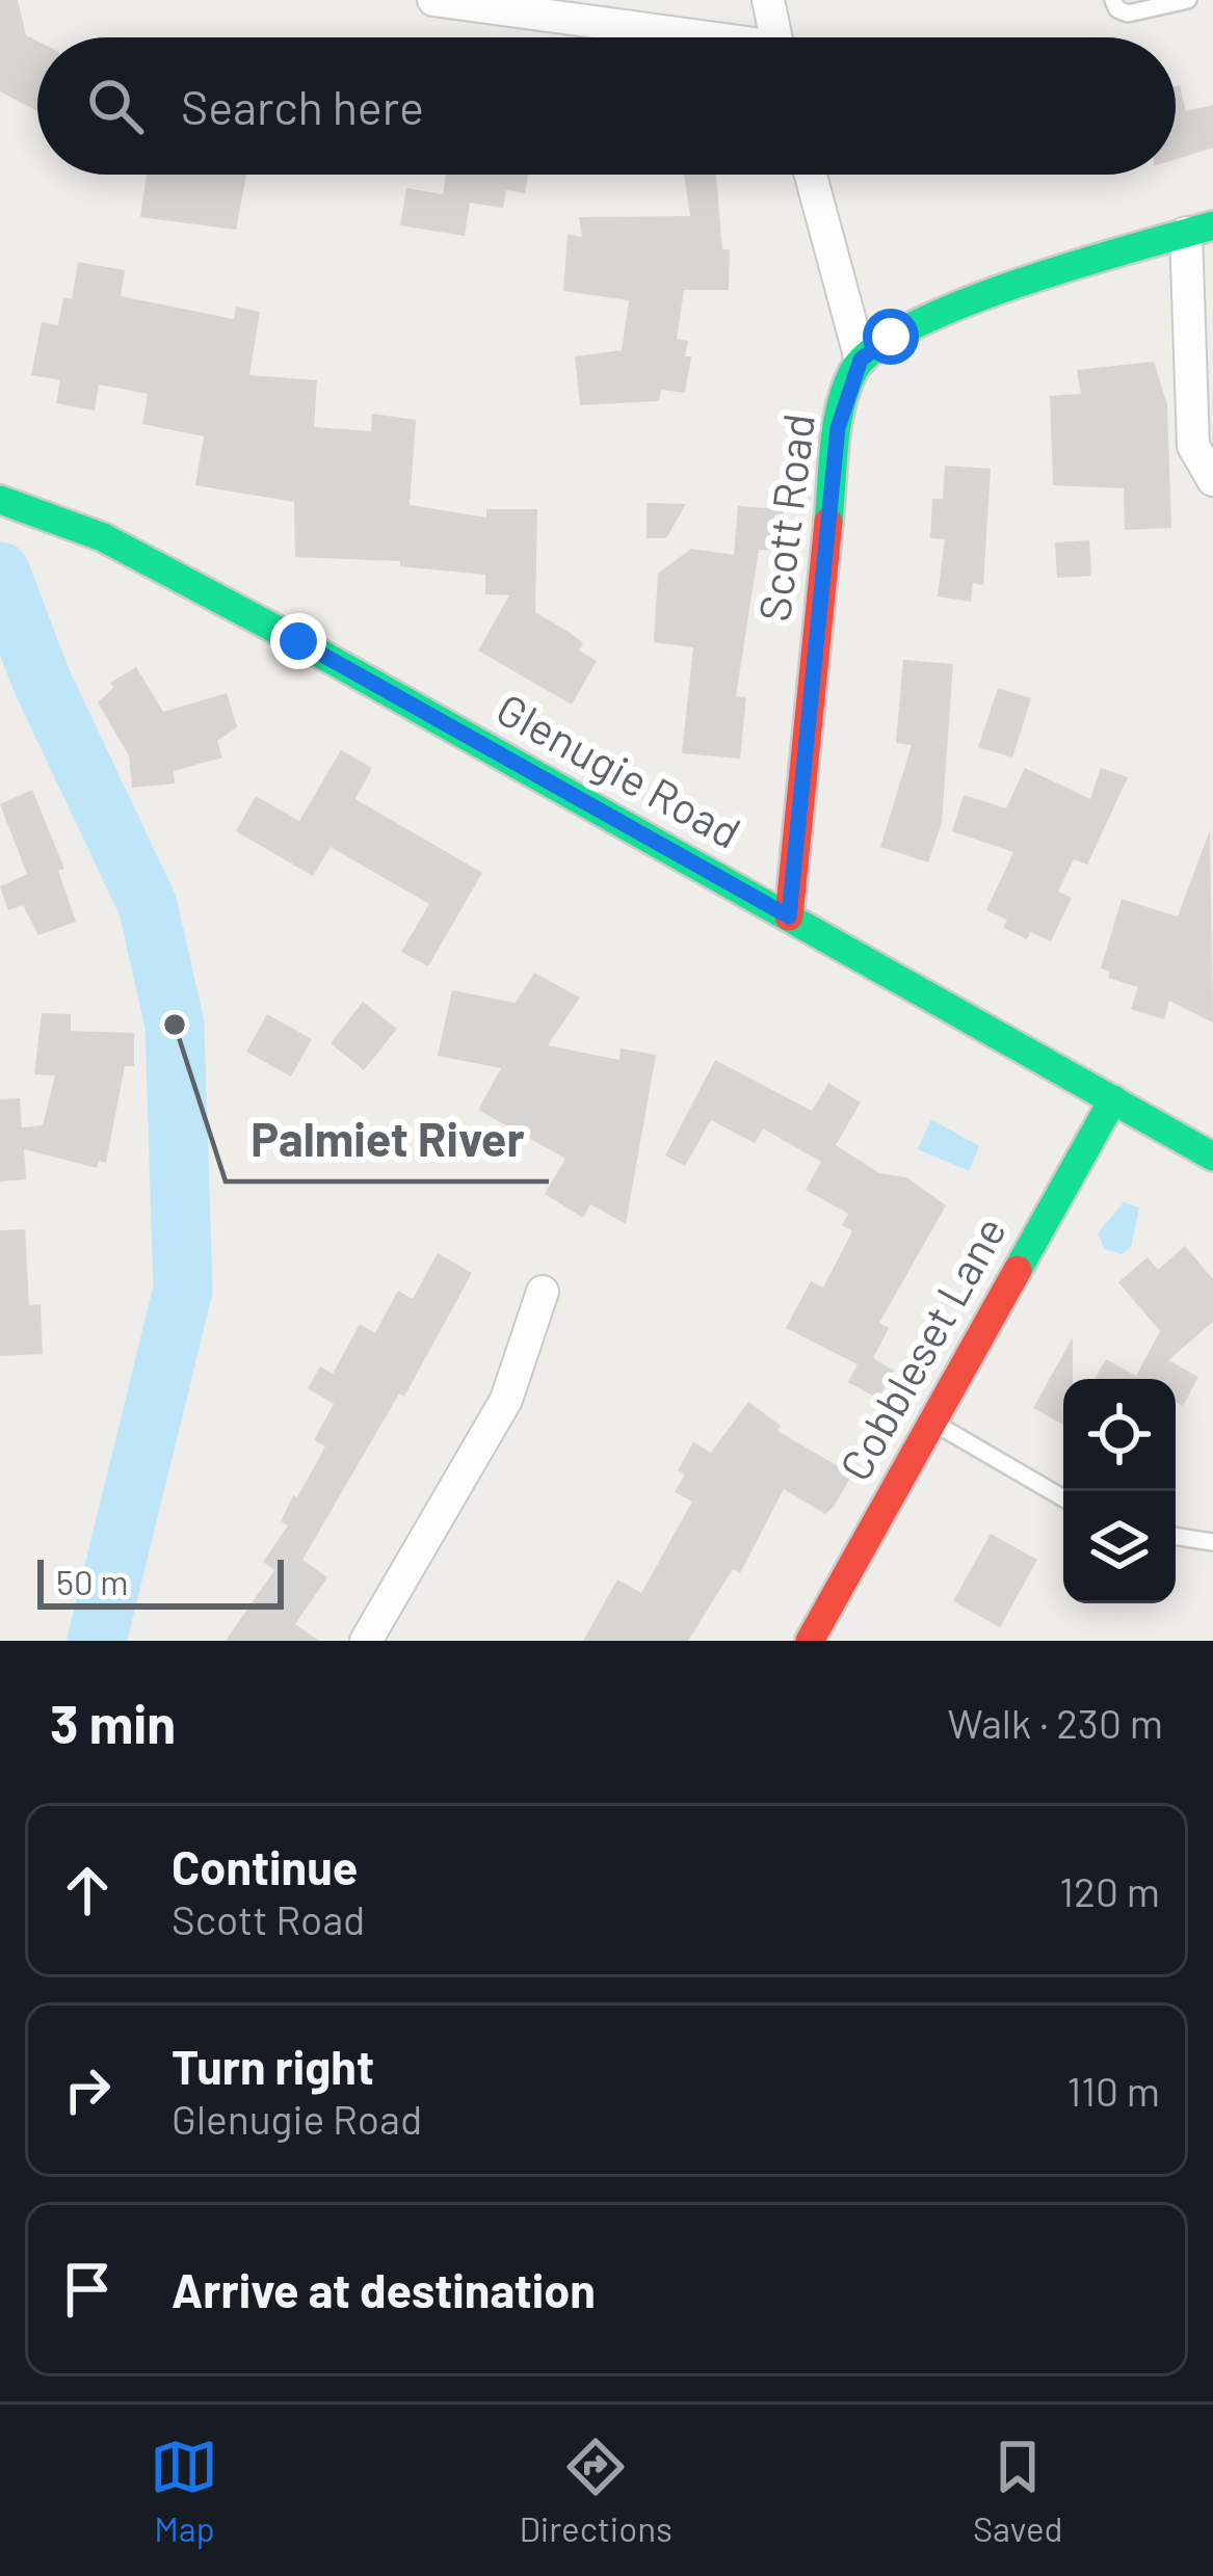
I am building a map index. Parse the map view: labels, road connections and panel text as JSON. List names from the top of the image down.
{
  "streets": {
    "street": ["Scott Road", "Glenugie Road", "Cobbleset Lane"]
  },
  "crossings": [
    ["Scott Road", "Glenugie Road"],
    ["Glenugie Road", "Cobbleset Lane"]
  ],
  "places": ["Palmiet River"],
  "scale_bar": "50 m",
  "page": {
    "search": "Search here",
    "scale": "50 m",
    "heading": ["3 min", "Walk · 230 m"],
    "list": [
      ["Continue", "Scott Road", "120 m"],
      ["Turn right", "Glenugie Road", "110 m"],
      "Arrive at destination"
    ],
    "nav": ["Map", "Directions", "Saved"]
  }
}
